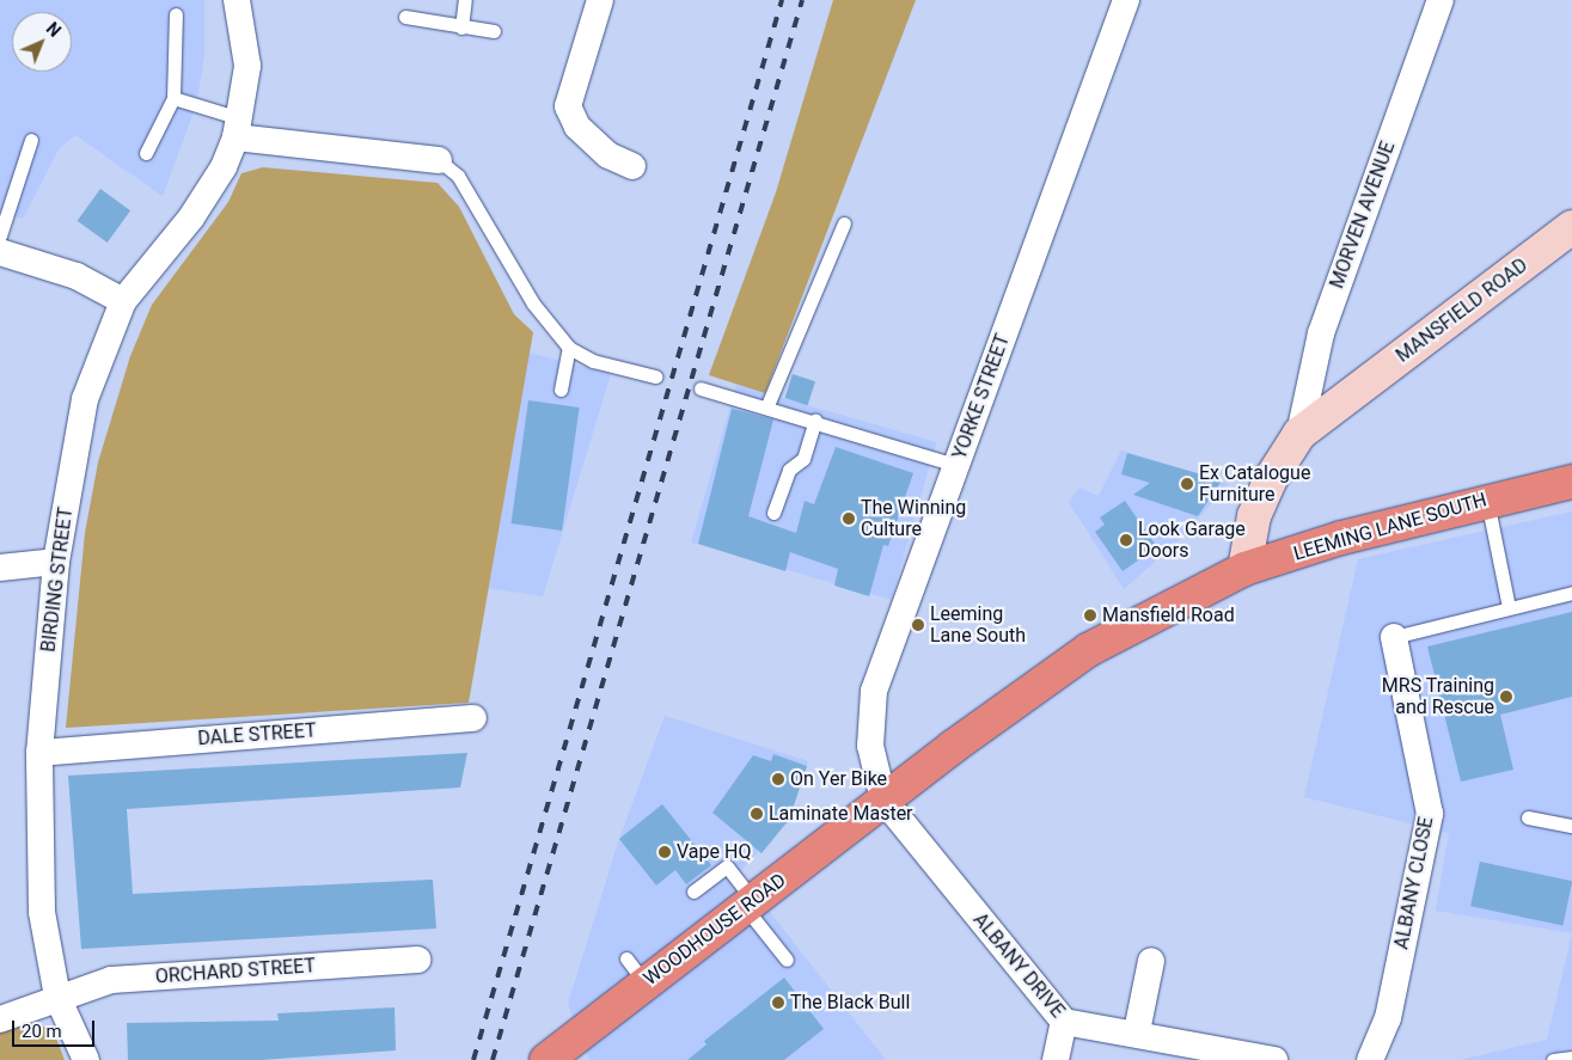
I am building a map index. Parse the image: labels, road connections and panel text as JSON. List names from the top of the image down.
{
  "streets": {
    "highway": ["LEEMING LANE SOUTH", "WOODHOUSE ROAD"],
    "main road": ["MANSFIELD ROAD"],
    "street": [
      "MORVEN AVENUE",
      "YORKE STREET",
      "BIRDING STREET",
      "DALE STREET",
      "ALBANY CLOSE",
      "ALBANY DRIVE",
      "ORCHARD STREET"
    ]
  },
  "crossings": [
    ["MORVEN AVENUE", "MANSFIELD ROAD"],
    ["MANSFIELD ROAD", "LEEMING LANE SOUTH"],
    ["YORKE STREET", "LEEMING LANE SOUTH"],
    ["YORKE STREET", "WOODHOUSE ROAD"],
    ["YORKE STREET", "ALBANY DRIVE"],
    ["LEEMING LANE SOUTH", "WOODHOUSE ROAD"],
    ["LEEMING LANE SOUTH", "ALBANY DRIVE"],
    ["BIRDING STREET", "DALE STREET"],
    ["BIRDING STREET", "ORCHARD STREET"],
    ["WOODHOUSE ROAD", "ALBANY DRIVE"]
  ],
  "places": [
    "Ex Catalogue Furniture",
    "The Winning Culture",
    "Look Garage Doors",
    "Mansfield Road",
    "Leeming Lane South",
    "MRS Training and Rescue",
    "On Yer Bike",
    "Laminate Master",
    "Vape HQ",
    "The Black Bull"
  ],
  "scale_bar": "20 m",
  "north": "top right"
}
